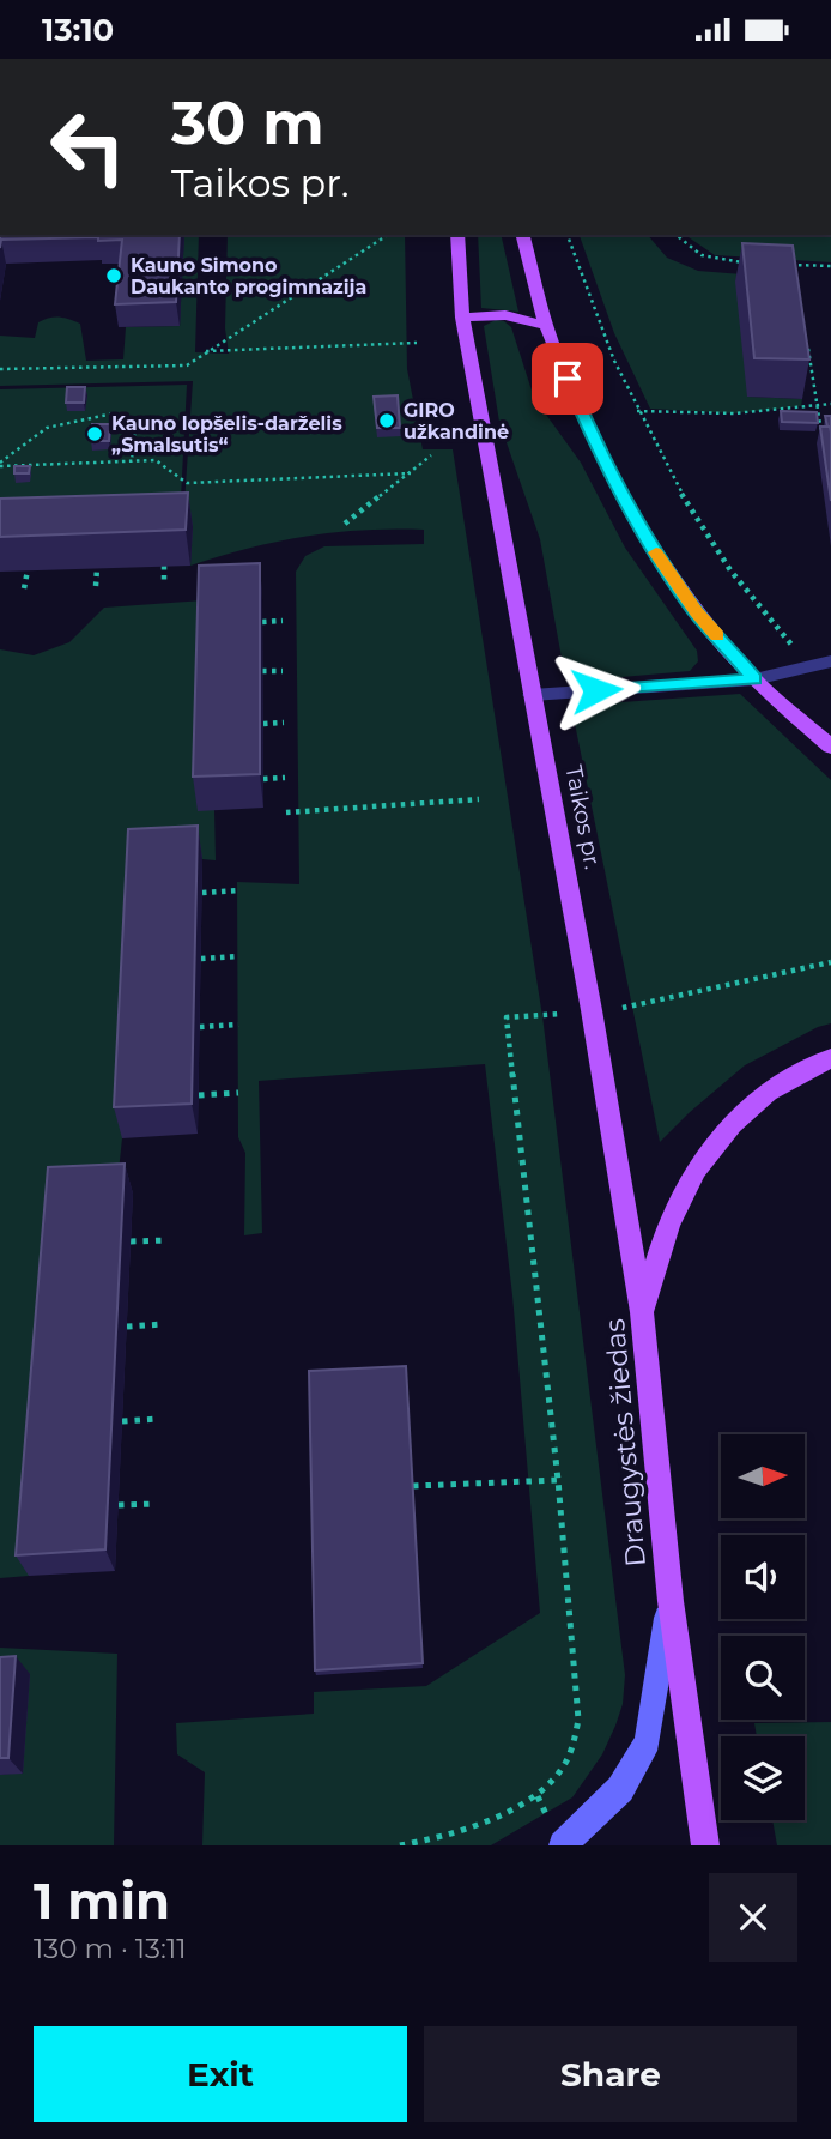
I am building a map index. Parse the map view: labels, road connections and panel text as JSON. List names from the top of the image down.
{
  "streets": {
    "main road": ["Taikos pr.", "Draugystės žiedas"]
  },
  "crossings": [
    ["Taikos pr.", "Draugystės žiedas"]
  ],
  "places": ["Kauno Simono Daukanto progimnazija", "GIRO užkandinė", "Kauno lopšelis-darželis „Smalsutis“"],
  "north": "right",
  "page": {
    "status": "13:10",
    "turn": ["30 m", "Taikos pr."],
    "heading": ["1 min", "130 m · 13:11"],
    "buttons": ["Exit", "Share"]
  }
}
